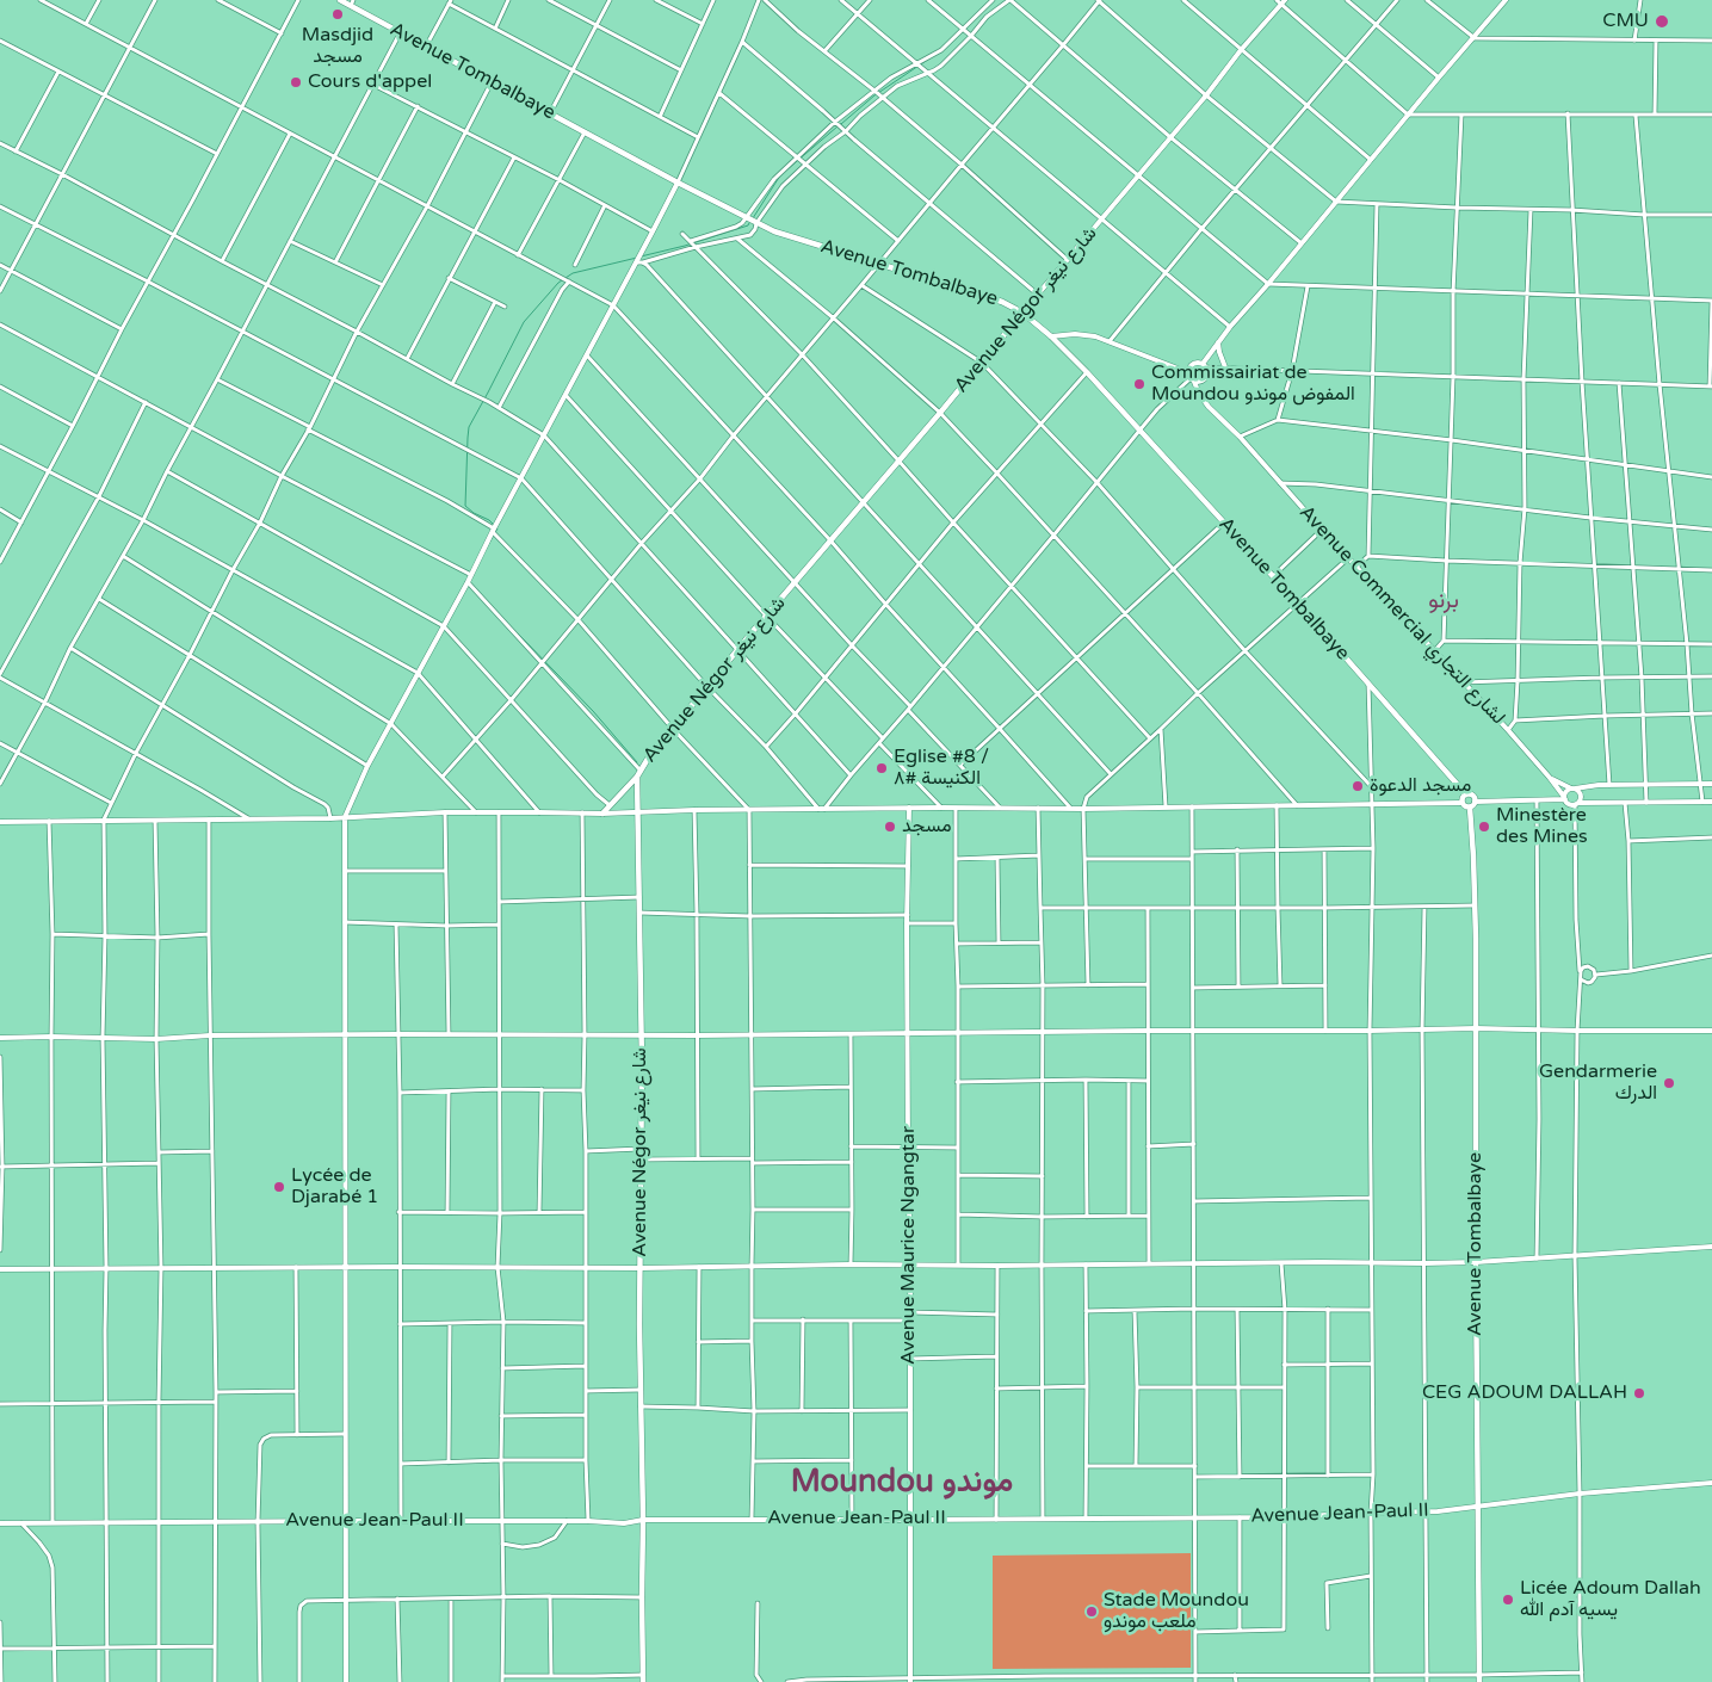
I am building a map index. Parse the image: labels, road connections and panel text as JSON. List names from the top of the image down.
{
  "streets": {
    "main road": ["Avenue Tombalbaye", "Avenue Négor شارع نيغر"],
    "street": ["Avenue Commercial لشارع التجاري", "Avenue Maurice Ngangtar", "Avenue Jean-Paul II"]
  },
  "crossings": [
    ["Avenue Tombalbaye", "Avenue Négor شارع نيغر"],
    ["Avenue Tombalbaye", "Avenue Jean-Paul II"],
    ["Avenue Négor شارع نيغر", "Avenue Jean-Paul II"],
    ["Avenue Maurice Ngangtar", "Avenue Jean-Paul II"]
  ],
  "districts": ["برنو", "Moundou موندو"],
  "places": [
    "Masdjid مسجد",
    "CMU",
    "Cours d'appel",
    "Commissairiat de Moundou المفوض موندو",
    "Eglise #8 / الكنيسة #٨",
    "مسجد الدعوة",
    "مسجد",
    "Minestère des Mines",
    "Gendarmerie الدرك",
    "Lycée de Djarabé 1",
    "CEG ADOUM DALLAH",
    "Licée Adoum Dallah يسيه آدم الله",
    "Stade Moundou ملعب موندو"
  ]
}
